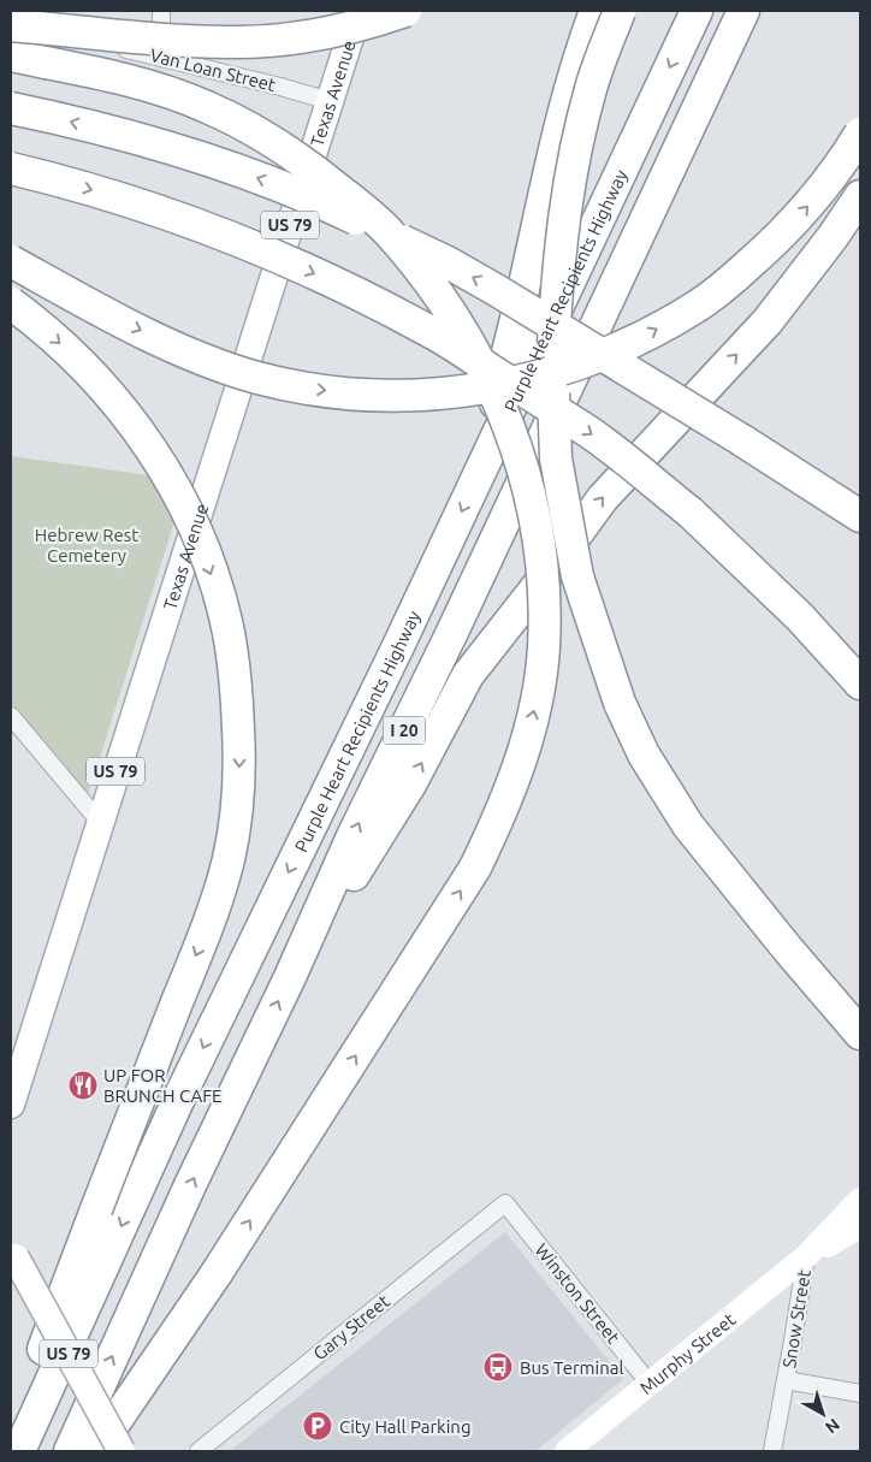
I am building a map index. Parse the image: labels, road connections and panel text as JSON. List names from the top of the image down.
{
  "streets": {
    "highway": ["Purple Heart Recipients Highway", "I 20"],
    "main road": ["Texas Avenue", "US 79"],
    "street": [
      "Van Loan Street",
      "Winston Street",
      "Snow Street",
      "Gary Street",
      "Murphy Street"
    ]
  },
  "crossings": [
    ["Van Loan Street", "Texas Avenue"],
    ["Winston Street", "Gary Street"],
    ["Winston Street", "Murphy Street"],
    ["Snow Street", "Murphy Street"]
  ],
  "parks": ["Hebrew Rest Cemetery"],
  "places": {
    "restaurant": ["UP FOR BRUNCH CAFE"],
    "bus stop": ["Bus Terminal"],
    "parking": ["City Hall Parking"]
  },
  "north": "bottom right"
}
